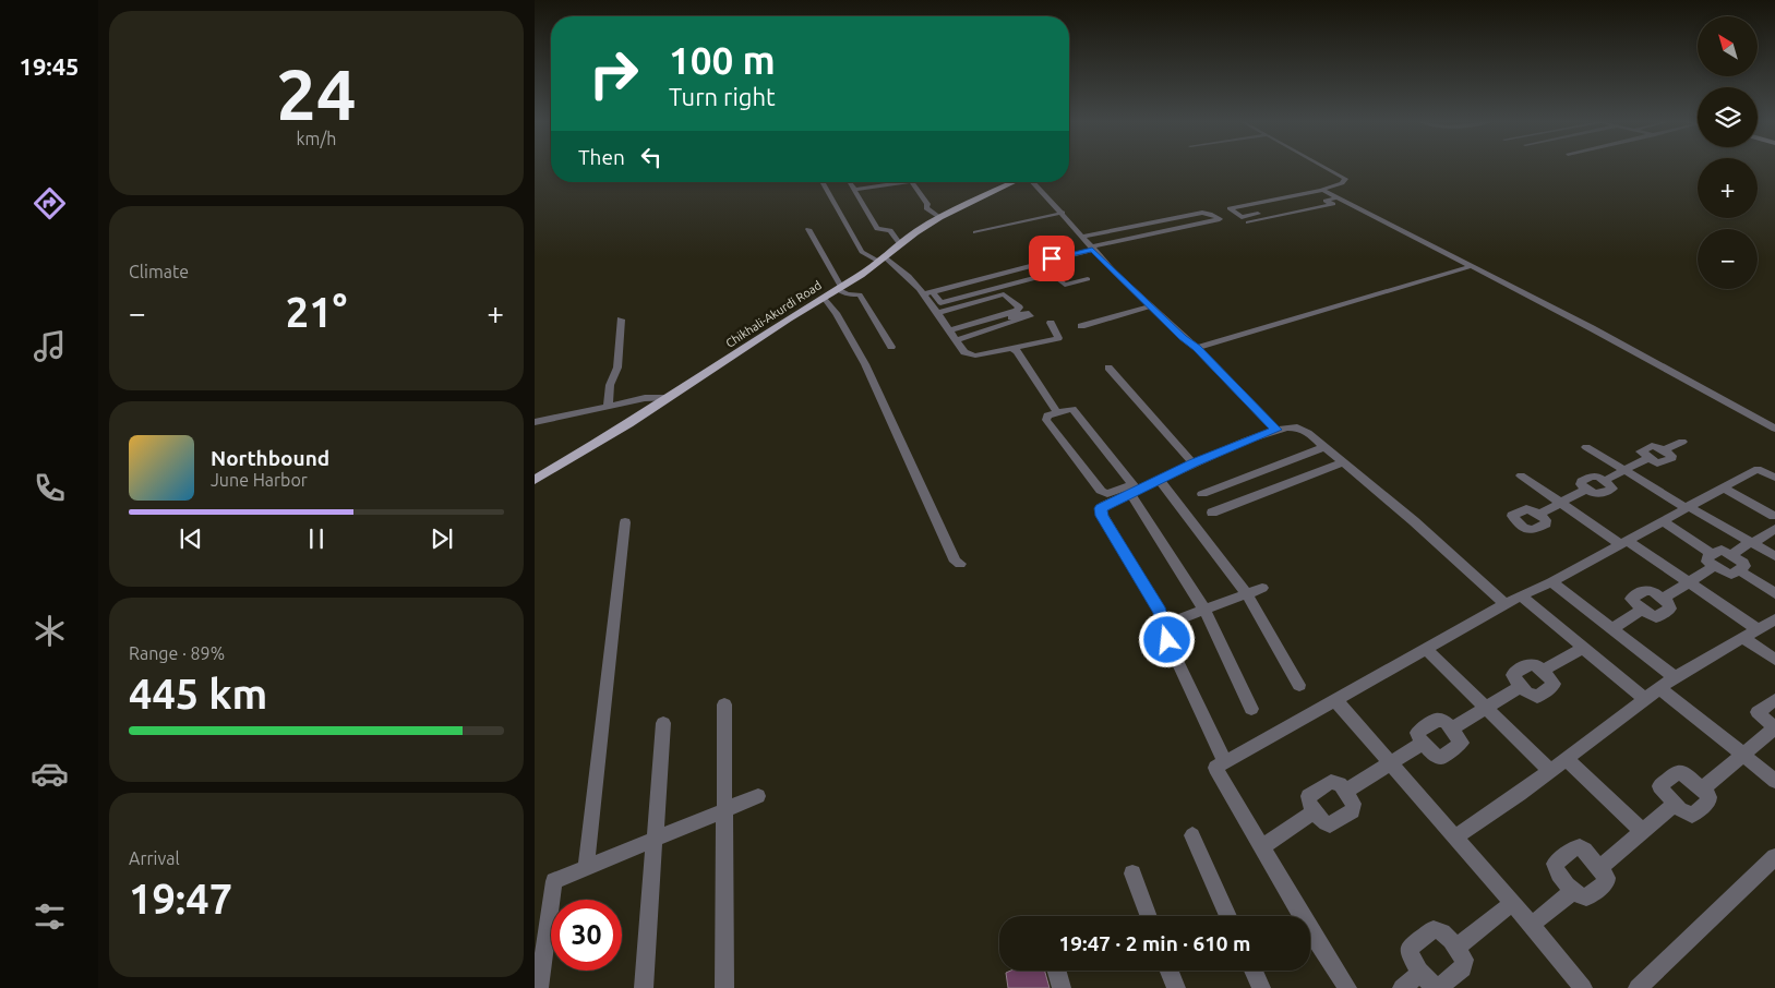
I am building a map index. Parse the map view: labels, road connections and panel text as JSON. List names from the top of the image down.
{
  "streets": {
    "main road": ["Chikhali-Akurdi Road"]
  },
  "north": "top left",
  "page": {
    "tabs": "19:45",
    "tile": [
      ["24", "km/h"],
      "Climate",
      ["Range · 89%", "445 km"],
      ["Arrival", "19:47"]
    ],
    "map_buttons": ["+", "−"],
    "turn": ["100 m", "Turn right"],
    "then": "Then",
    "heat": ["−", "21°", "+"],
    "song": ["Northbound", "June Harbor"],
    "limit": "30",
    "trip": "19:47 · 2 min · 610 m"
  }
}
